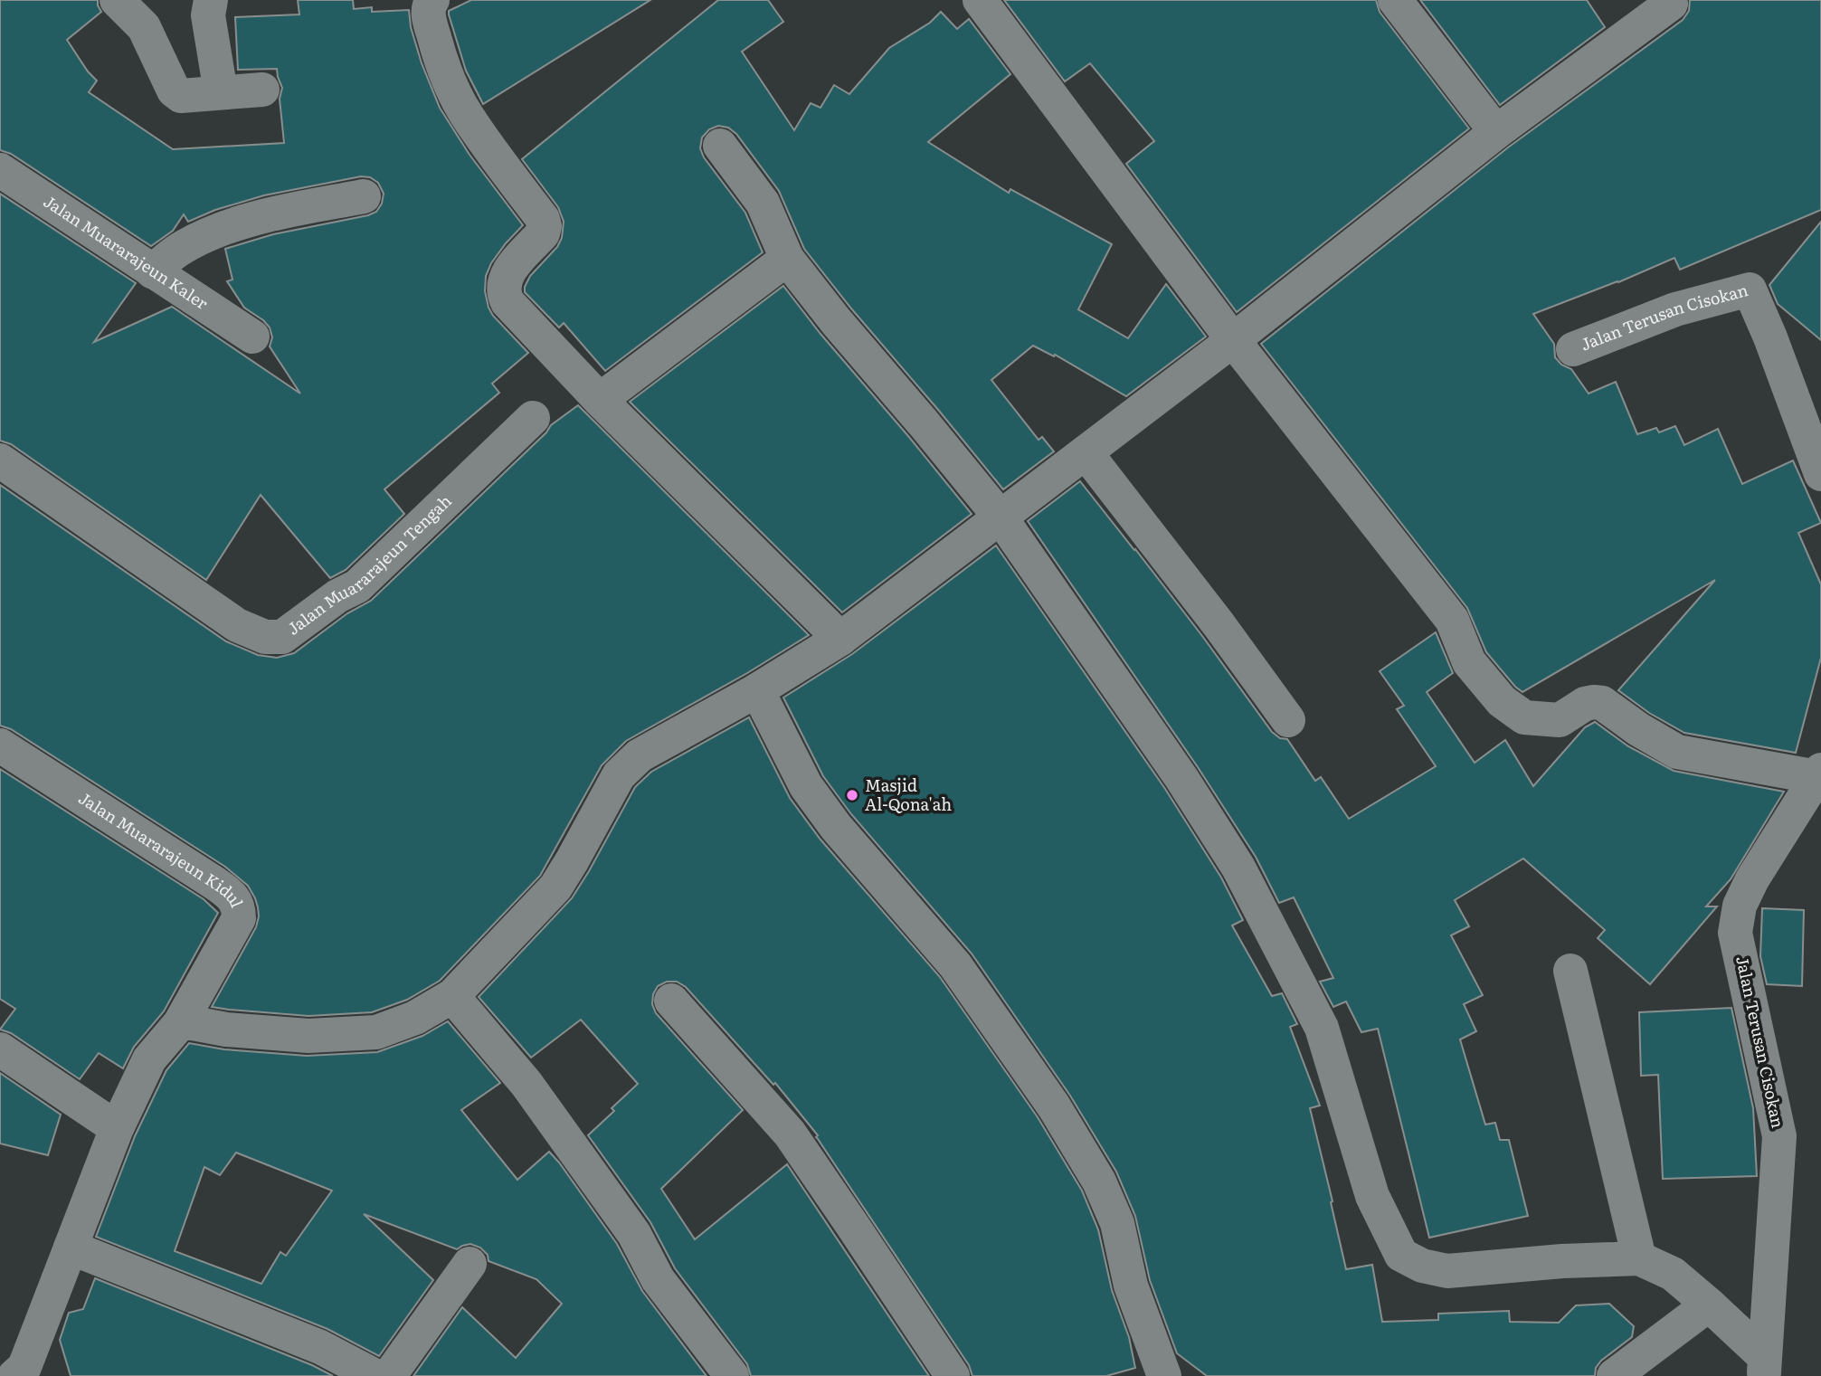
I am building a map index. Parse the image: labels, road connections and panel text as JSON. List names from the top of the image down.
{
  "streets": {
    "street": [
      "Jalan Muararajeun Kaler",
      "Jalan Terusan Cisokan",
      "Jalan Muararajeun Tengah",
      "Jalan Muararajeun Kidul"
    ]
  },
  "places": ["Masjid Al-Qona'ah"]
}
